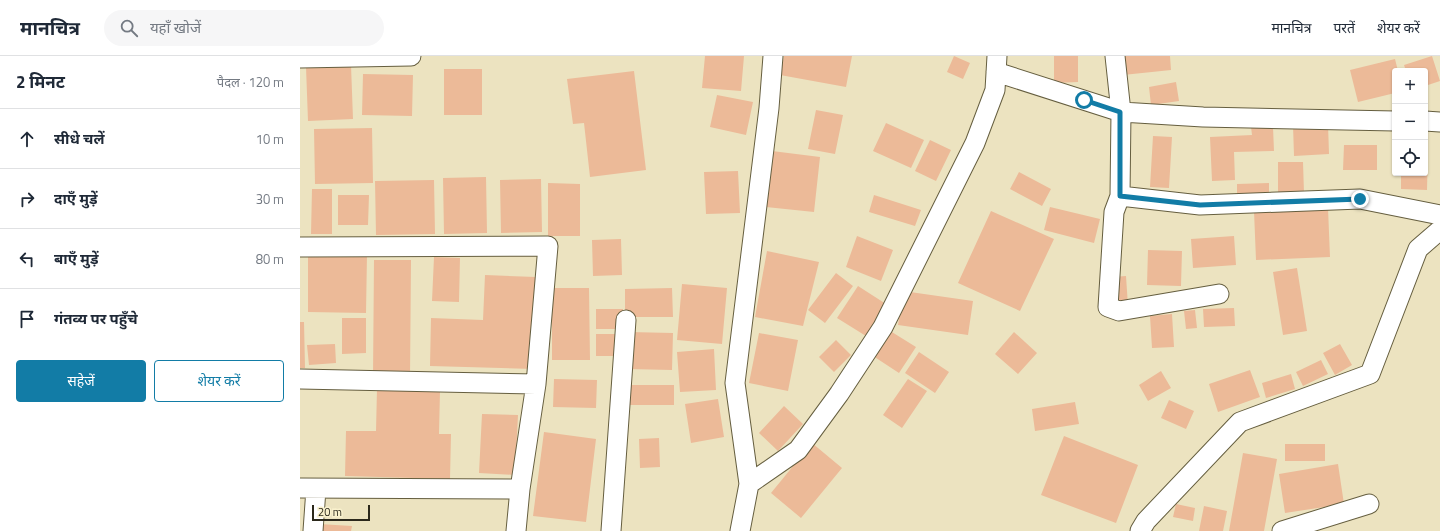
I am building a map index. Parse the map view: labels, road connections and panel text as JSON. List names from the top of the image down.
{
  "scale_bar": "20 m",
  "page": {
    "header": "मानचित्र",
    "search": "यहाँ खोजें",
    "nav": ["मानचित्र", "परतें", "शेयर करें"],
    "heading": ["2 मिनट", "पैदल · 120 m"],
    "map_buttons": ["+", "−"],
    "list": [
      ["सीधे चलें", "10 m"],
      ["दाएँ मुड़ें", "30 m"],
      ["बाएँ मुड़ें", "80 m"],
      "गंतव्य पर पहुँचे"
    ],
    "buttons": ["सहेजें", "शेयर करें"],
    "scale": "20 m"
  }
}
